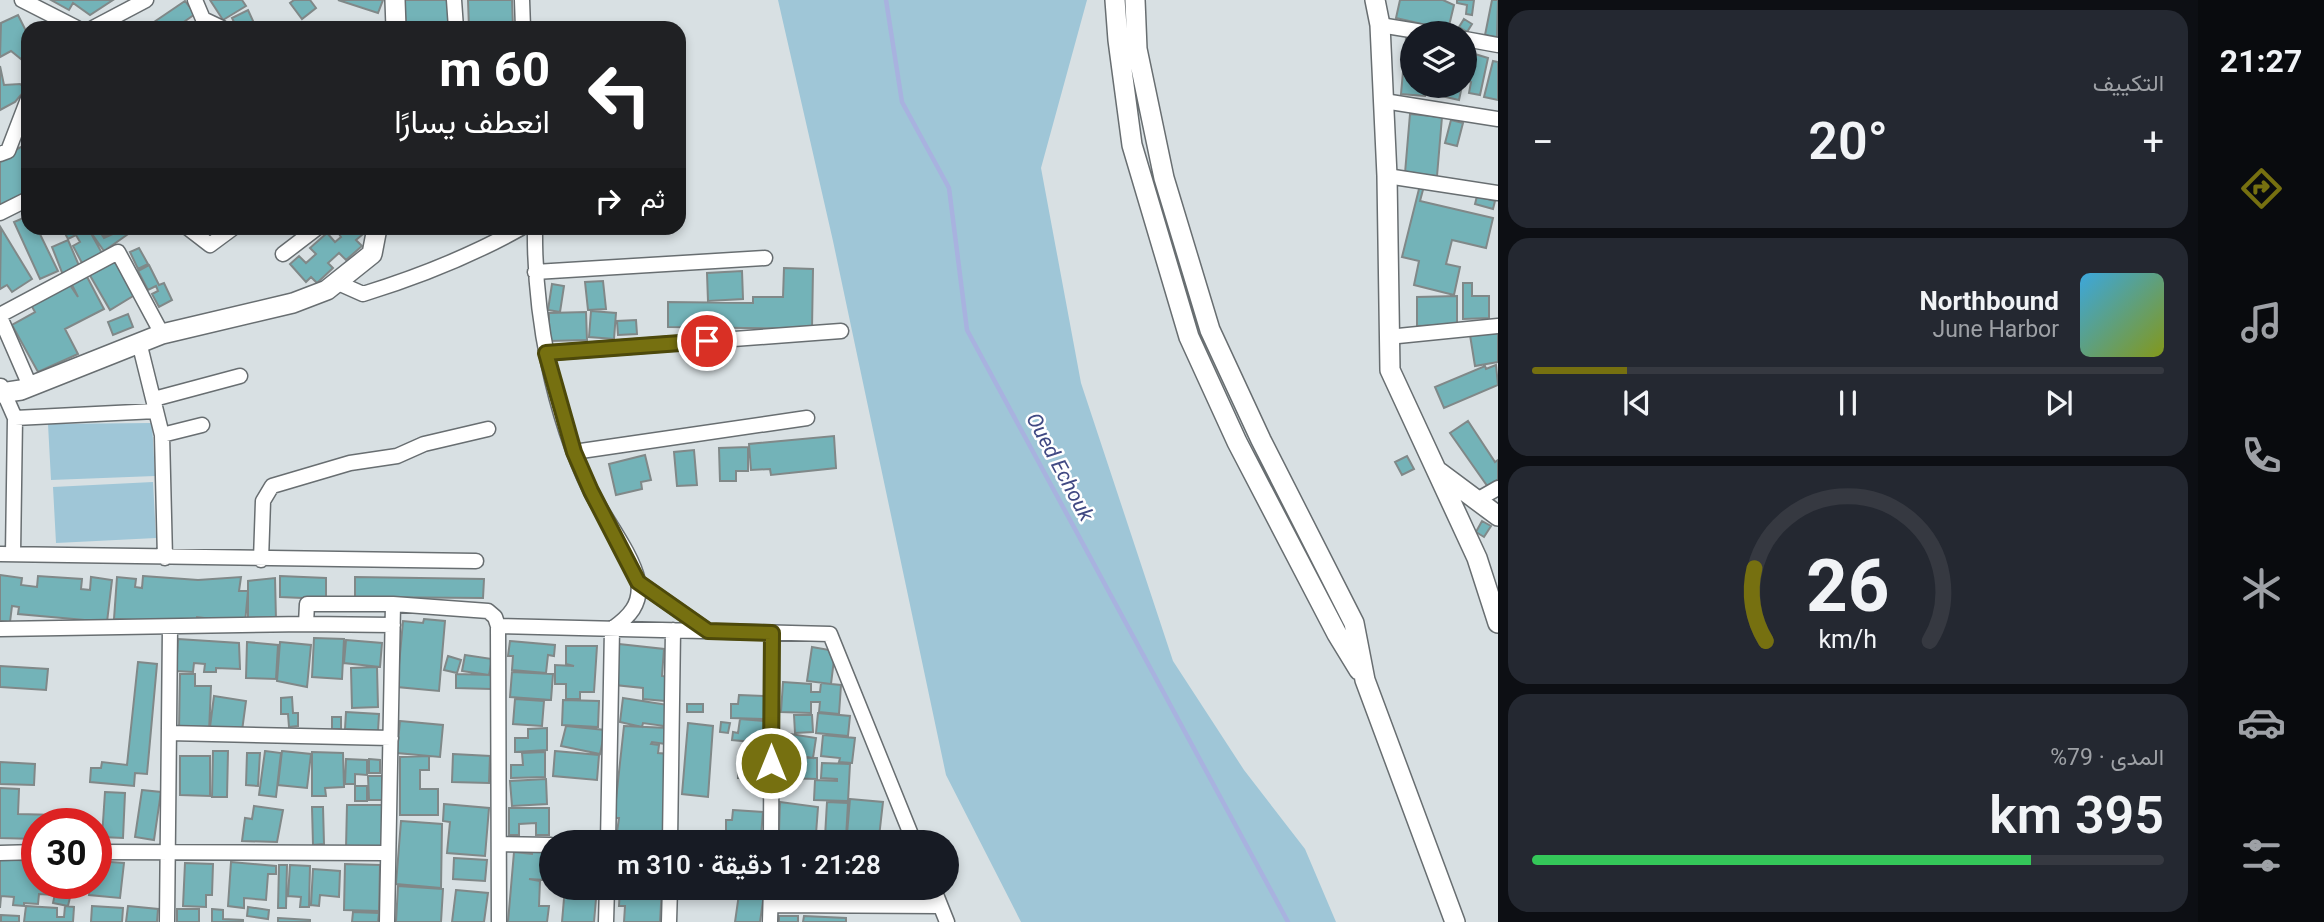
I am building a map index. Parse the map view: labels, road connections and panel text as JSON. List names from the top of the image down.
{
  "water": ["Oued Echouk"],
  "page": {
    "tabs": "21:27",
    "tile": [
      "التكييف",
      ["المدى · 79%", "395 km"]
    ],
    "turn": ["60 m", "انعطف يسارًا"],
    "heat": ["−", "20°", "+"],
    "then": "ثم",
    "song": ["Northbound", "June Harbor"],
    "limit": "30",
    "trip": "21:28 · 1 دقيقة · 310 m",
    "gauge": ["26", "km/h"]
  }
}
